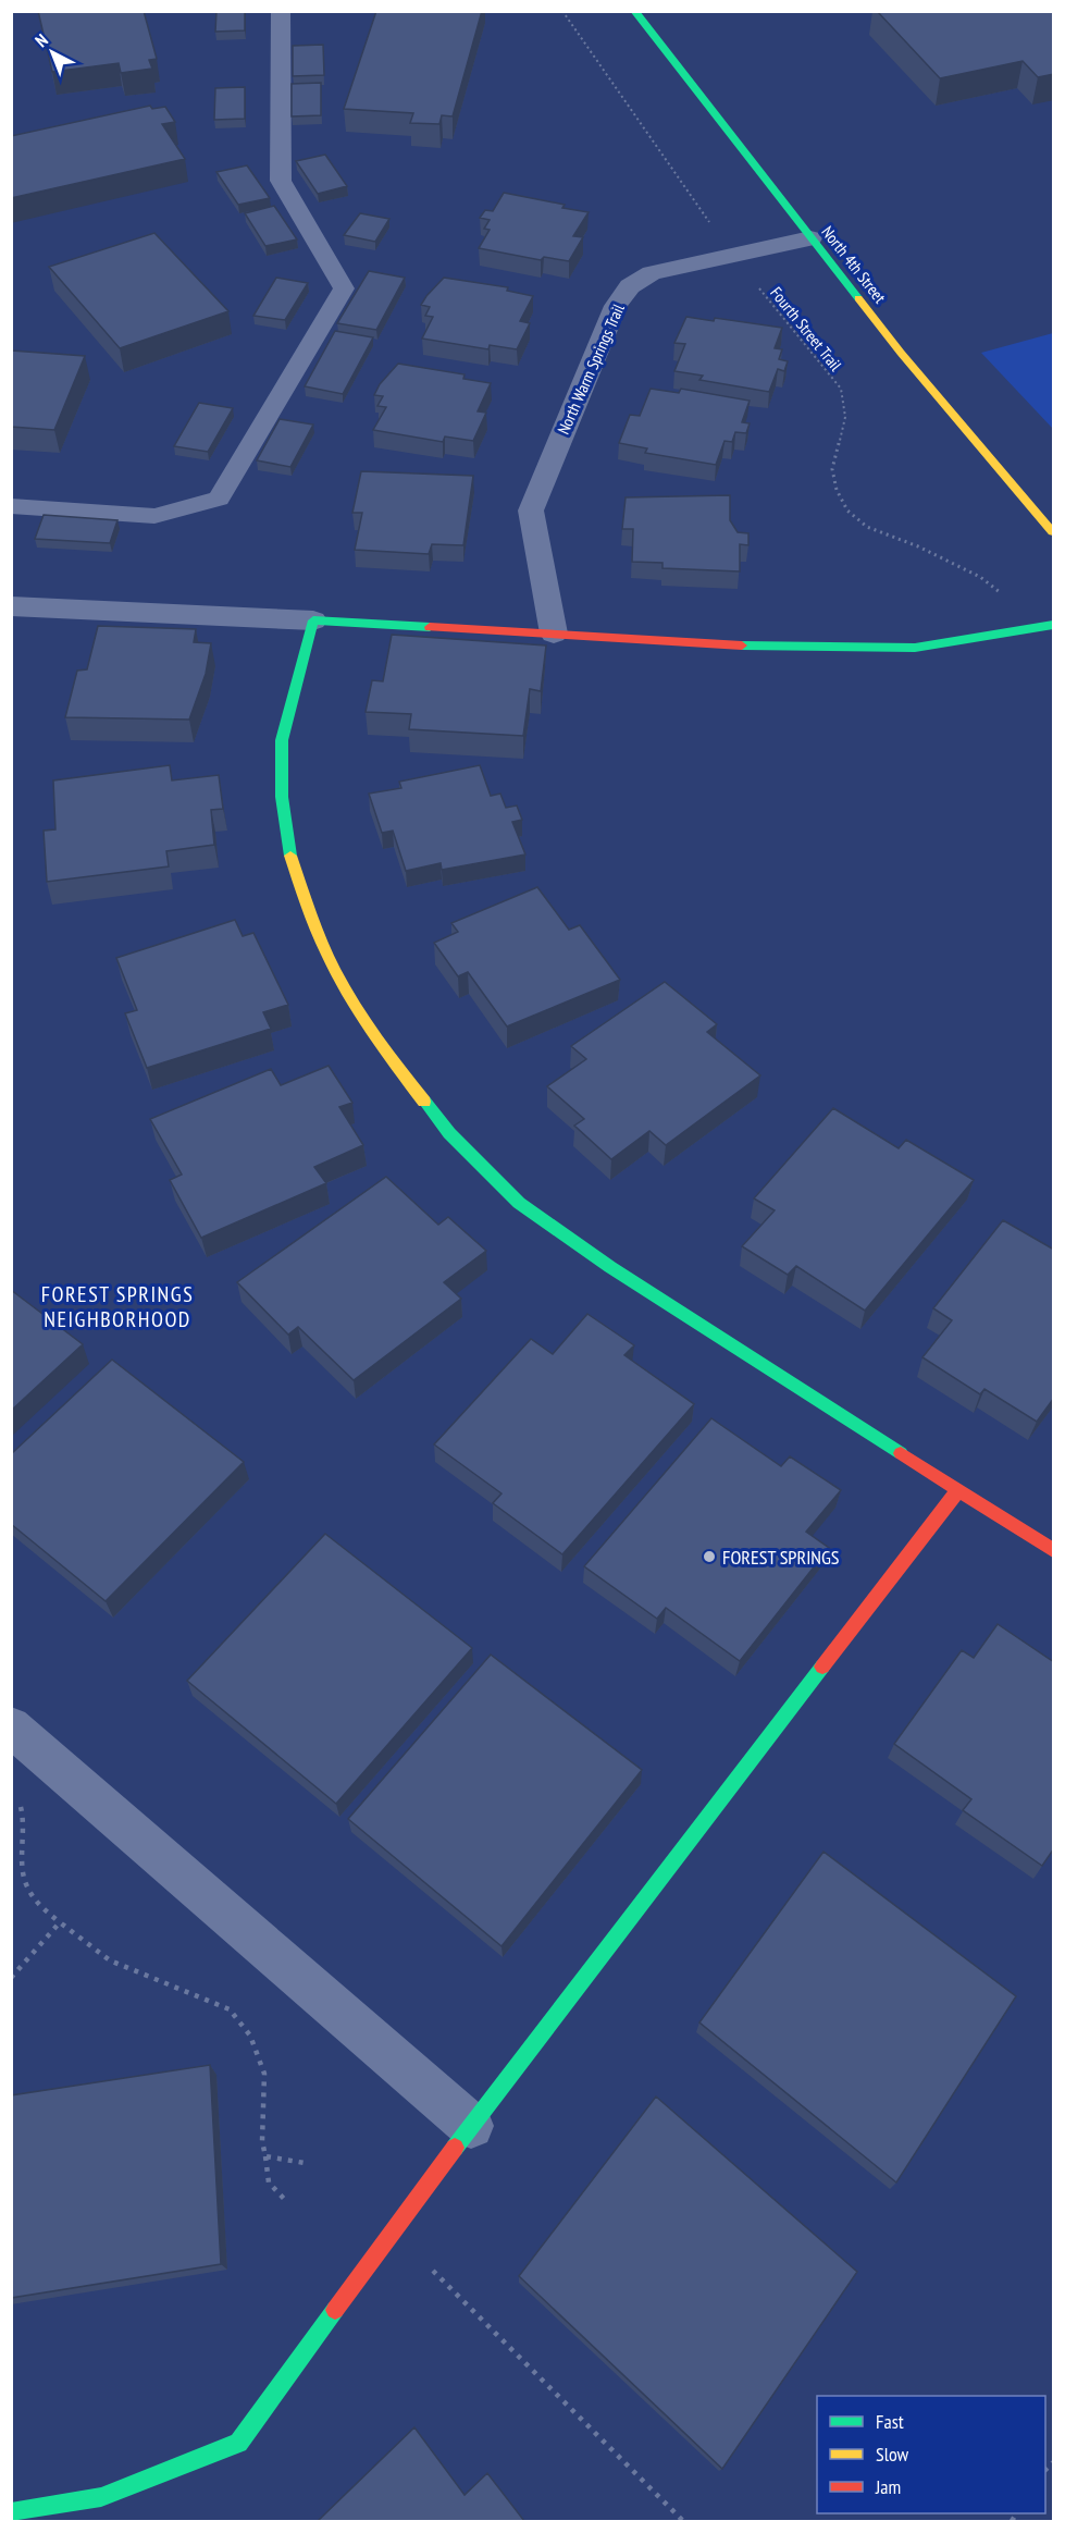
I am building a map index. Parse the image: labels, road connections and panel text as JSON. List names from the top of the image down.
{
  "streets": {
    "street": ["North 4th Street", "North Warm Springs Trail"],
    "path": ["Fourth Street Trail"]
  },
  "crossings": [
    ["North 4th Street", "North Warm Springs Trail"],
    ["Fourth Street Trail", "North Warm Springs Trail"]
  ],
  "districts": ["FOREST SPRINGS NEIGHBORHOOD"],
  "places": ["FOREST SPRINGS"],
  "legend": ["Fast", "Slow", "Jam"],
  "north": "top left"
}
